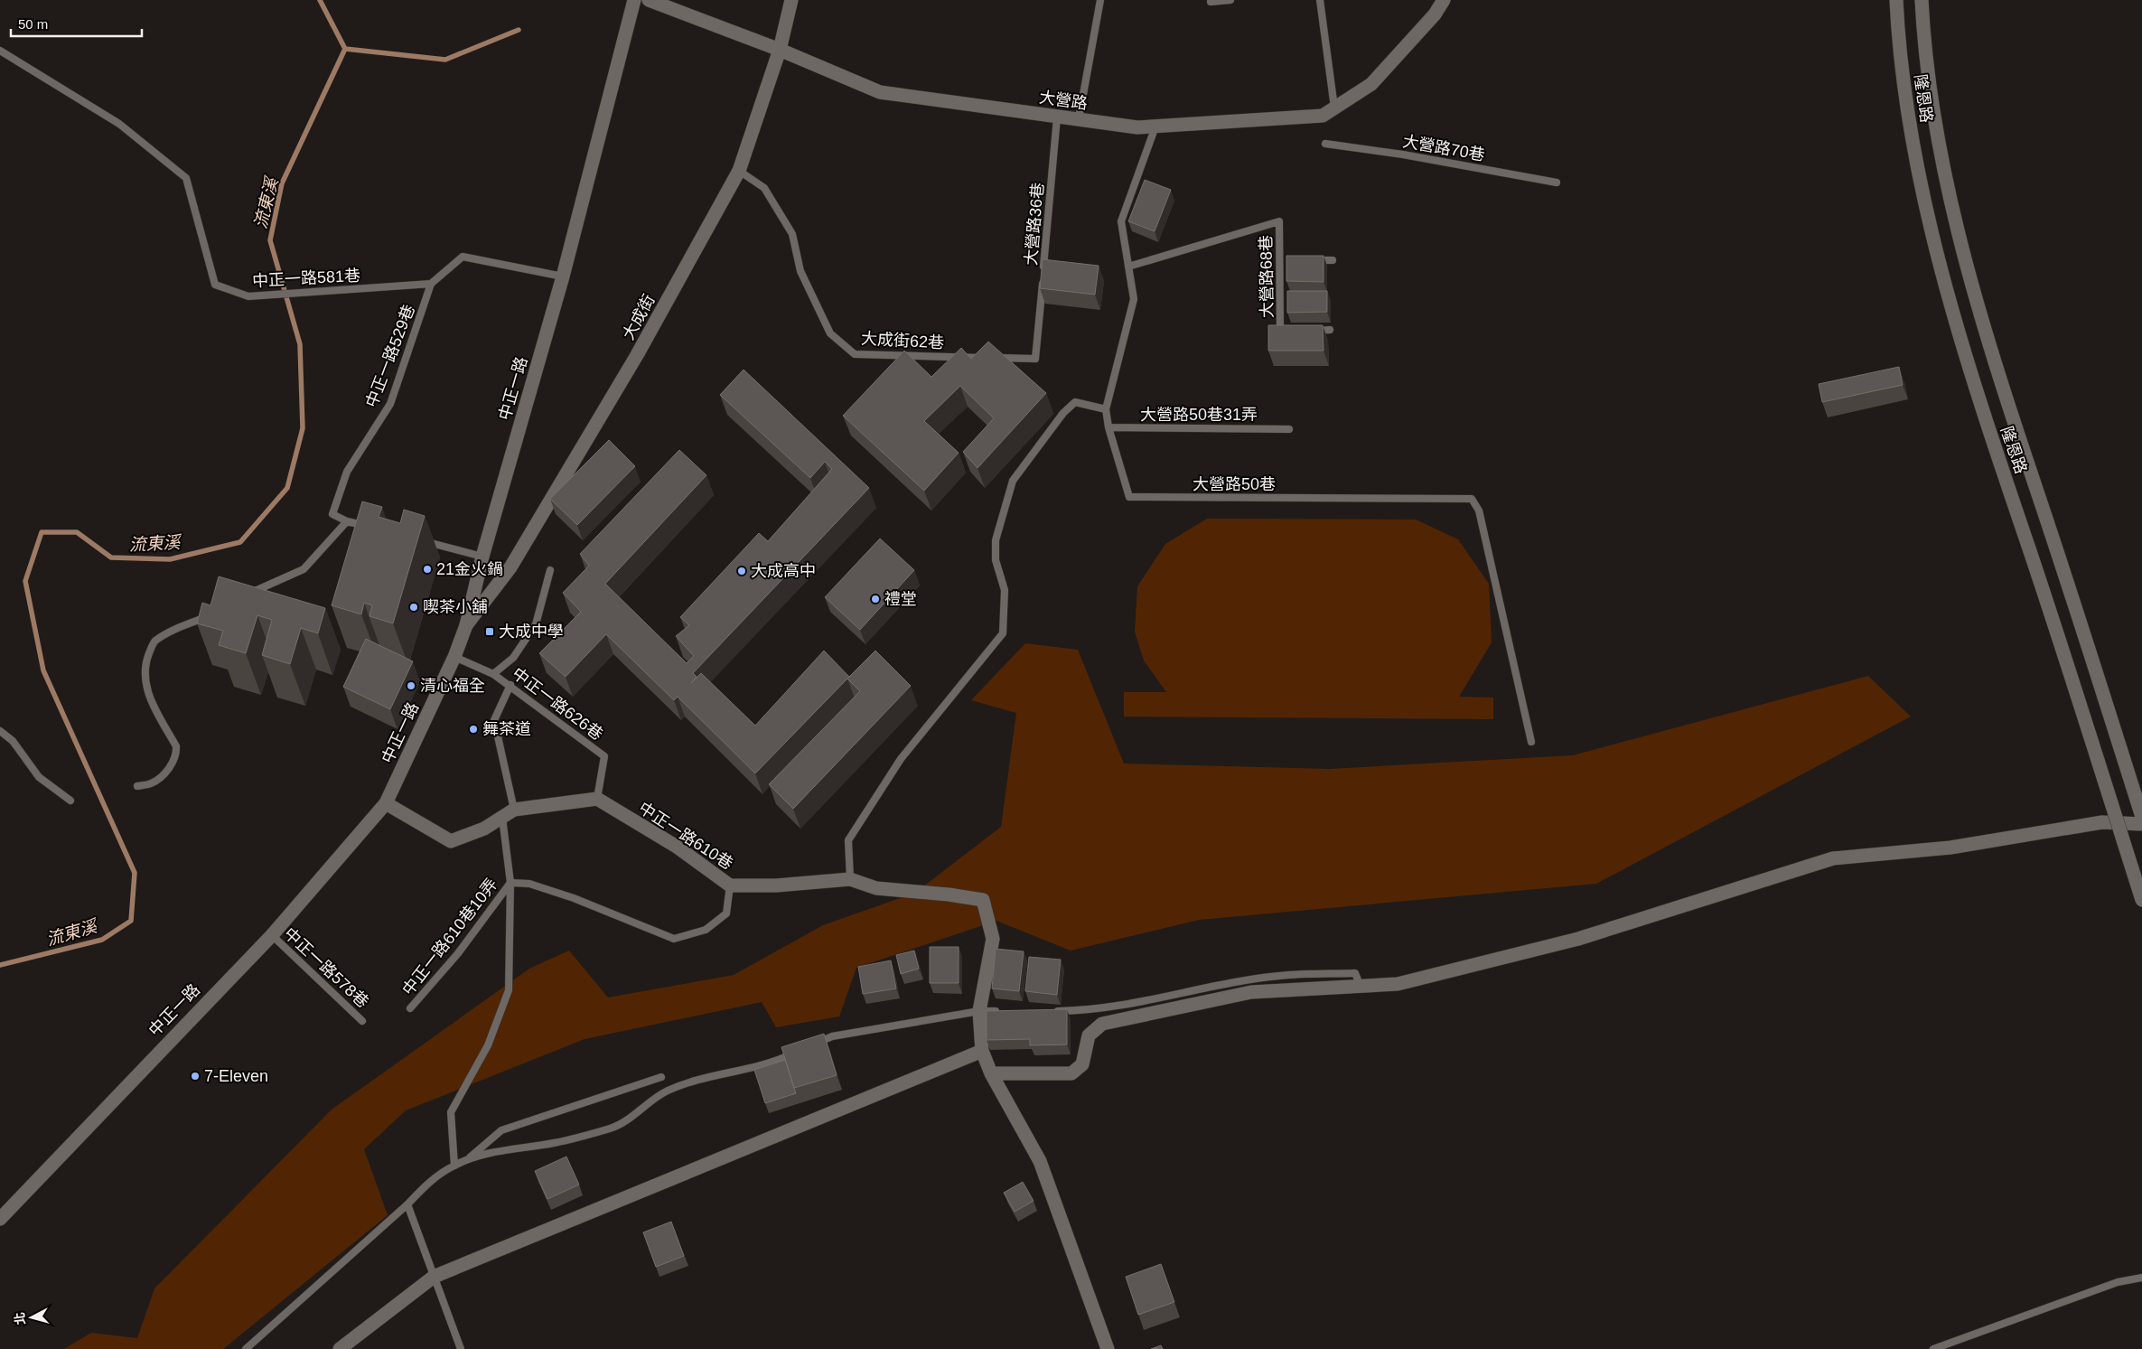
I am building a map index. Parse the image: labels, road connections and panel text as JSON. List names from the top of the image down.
{
  "streets": {
    "street": [
      "隆恩路",
      "大營路",
      "大成街",
      "中正一路",
      "中正一路610巷"
    ],
    "lane": [
      "大營路70巷",
      "大營路36巷",
      "大營路68巷",
      "中正一路581巷",
      "大成街62巷",
      "中正一路529巷",
      "大營路50巷31弄",
      "大營路50巷",
      "中正一路626巷",
      "中正一路610巷10弄",
      "中正一路578巷"
    ]
  },
  "crossings": [
    ["大營路", "大營路36巷"],
    ["大營路", "大成街"],
    ["大營路", "大營路50巷"],
    ["大營路36巷", "大成街62巷"],
    ["大營路68巷", "大營路50巷"],
    ["中正一路581巷", "中正一路529巷"],
    ["大成街", "大成街62巷"],
    ["大成街", "中正一路"],
    ["中正一路", "中正一路626巷"],
    ["中正一路", "中正一路578巷"],
    ["大營路50巷31弄", "大營路50巷"],
    ["中正一路626巷", "中正一路610巷"]
  ],
  "water": ["流東溪"],
  "places": {
    "other": [
      "21金火鍋",
      "大成高中",
      "禮堂",
      "喫茶小舖",
      "清心福全",
      "舞茶道",
      "7-Eleven"
    ],
    "transit": ["大成中學"]
  },
  "scale_bar": "50 m",
  "north": "left"
}
